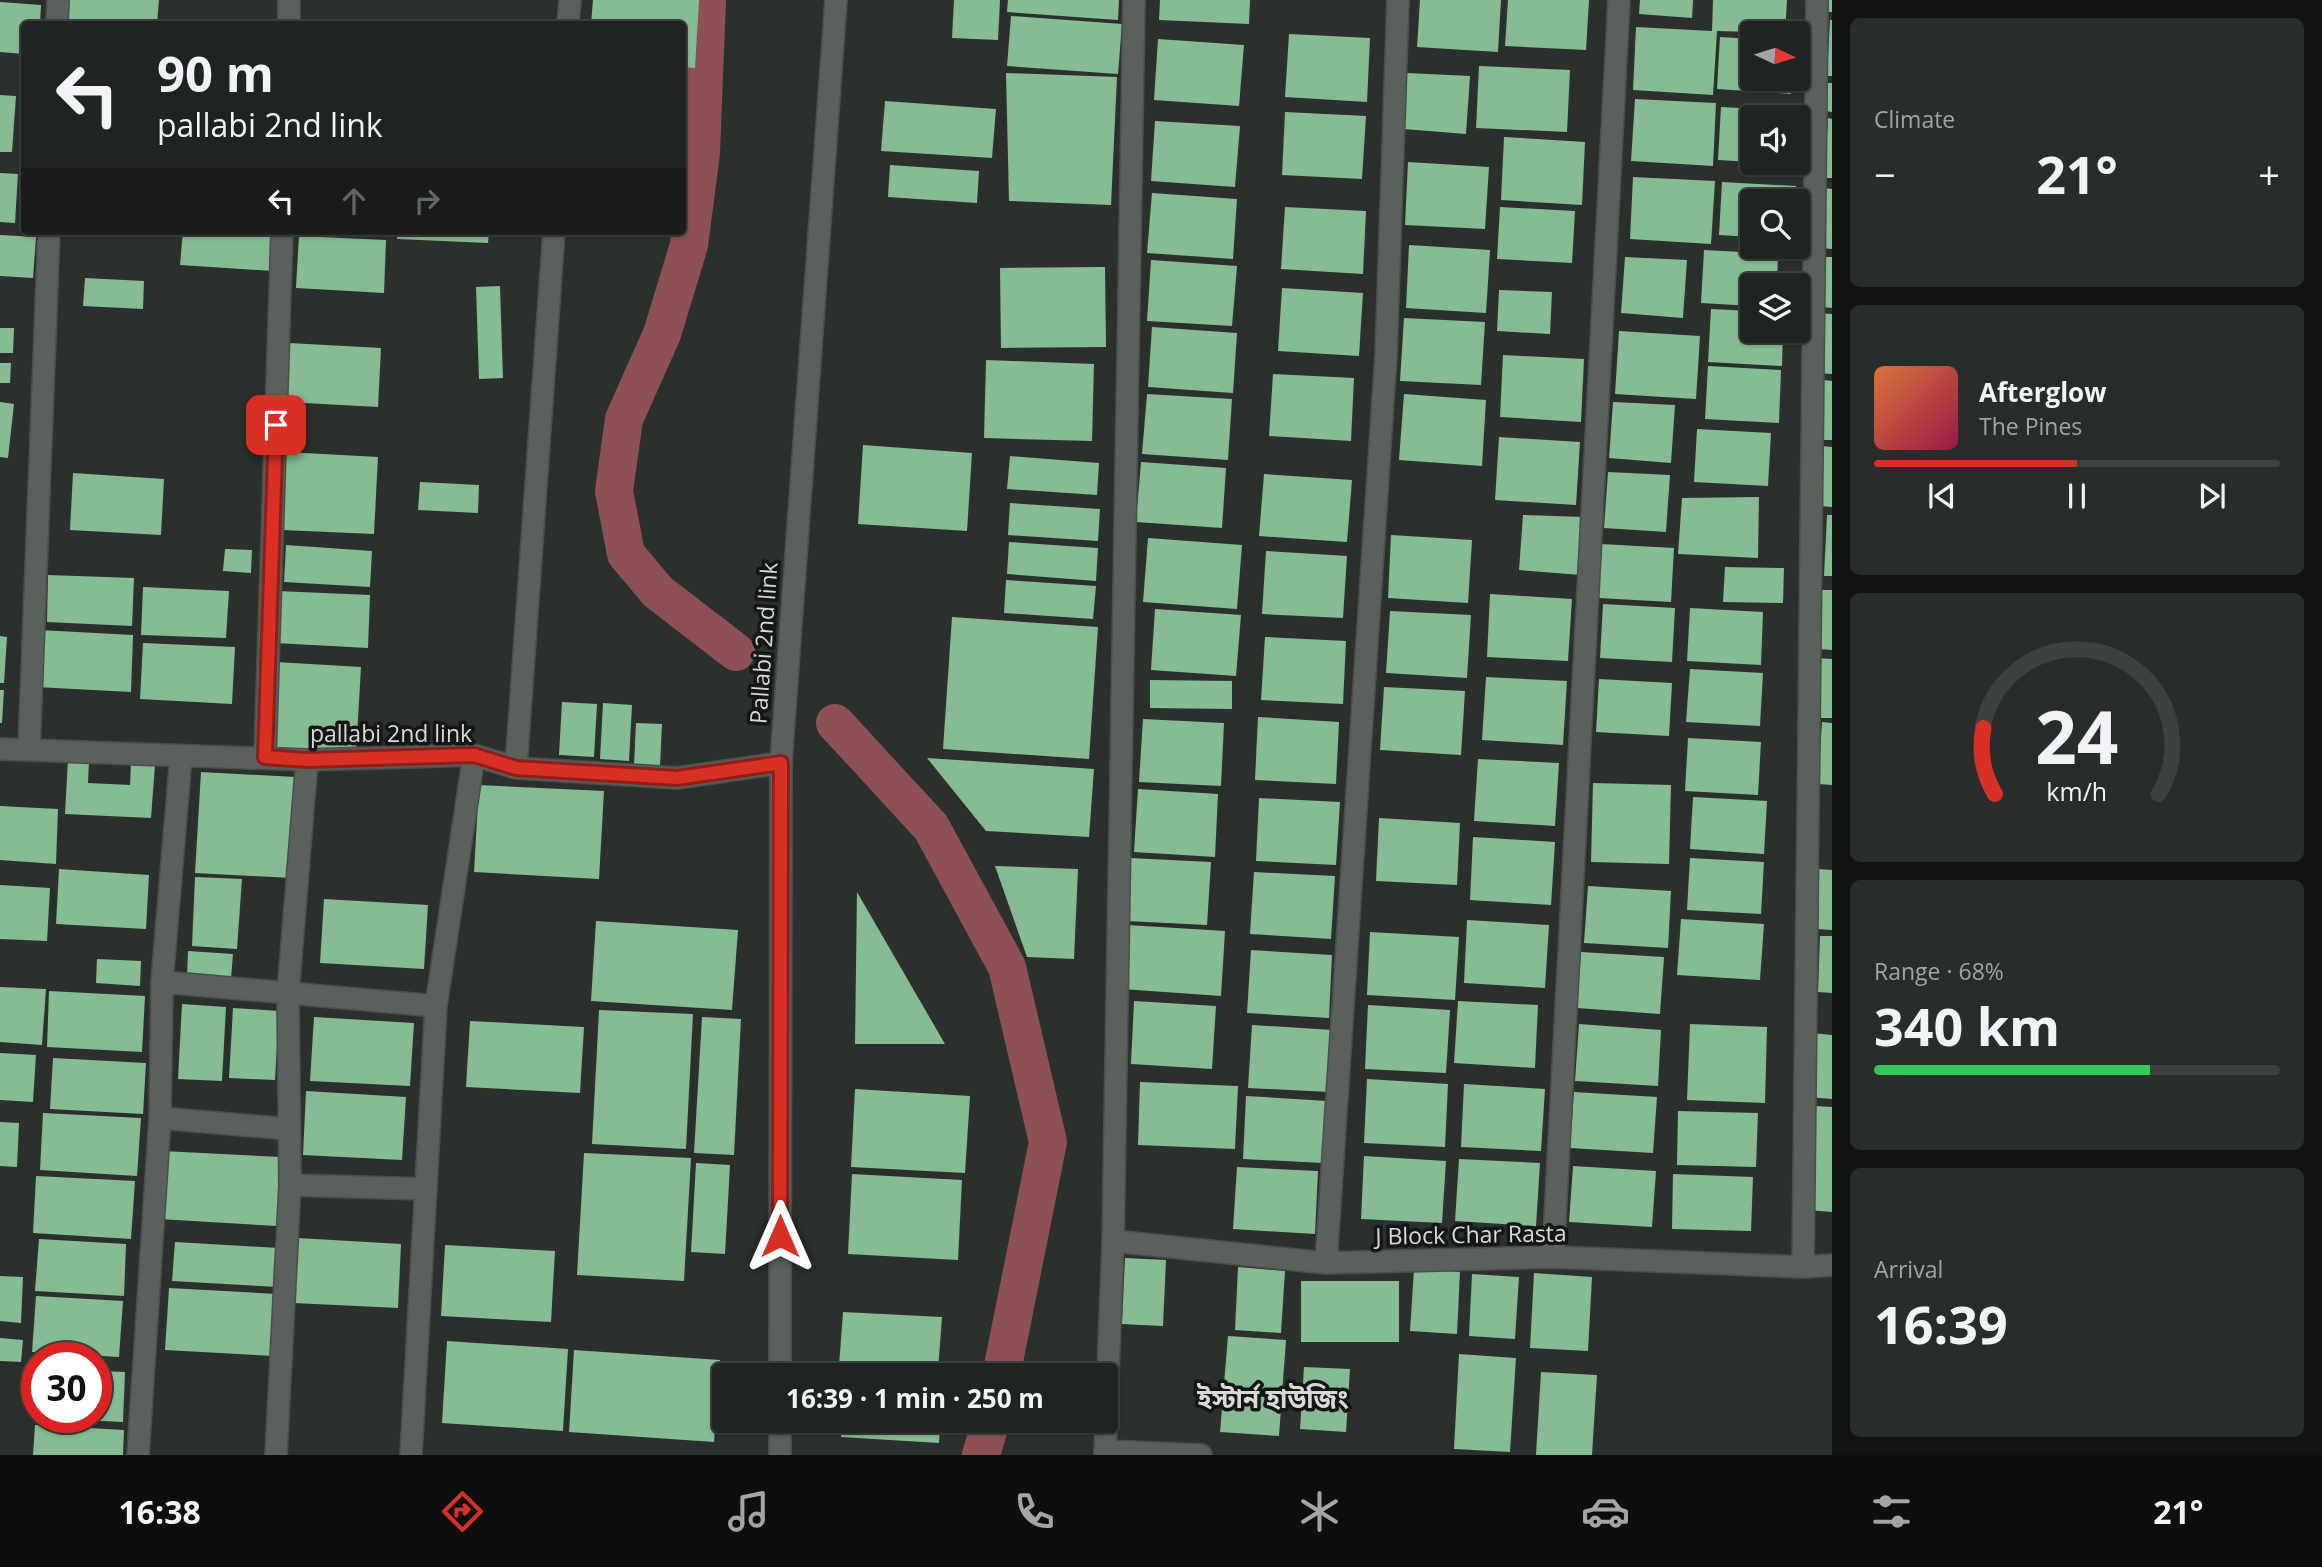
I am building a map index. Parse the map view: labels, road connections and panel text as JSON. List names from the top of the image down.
{
  "streets": {
    "street": ["Pallabi 2nd link", "pallabi 2nd link", "J Block Char Rasta"]
  },
  "crossings": [
    ["Pallabi 2nd link", "pallabi 2nd link"]
  ],
  "districts": ["ইস্টার্ন হাউজিং"],
  "north": "right",
  "page": {
    "tile": [
      "Climate",
      ["Range · 68%", "340 km"],
      ["Arrival", "16:39"]
    ],
    "turn": ["90 m", "pallabi 2nd link"],
    "heat": ["−", "21°", "+"],
    "song": ["Afterglow", "The Pines"],
    "limit": "30",
    "trip": "16:39 · 1 min · 250 m",
    "tabs": ["16:38", "21°"],
    "gauge": ["24", "km/h"]
  }
}
